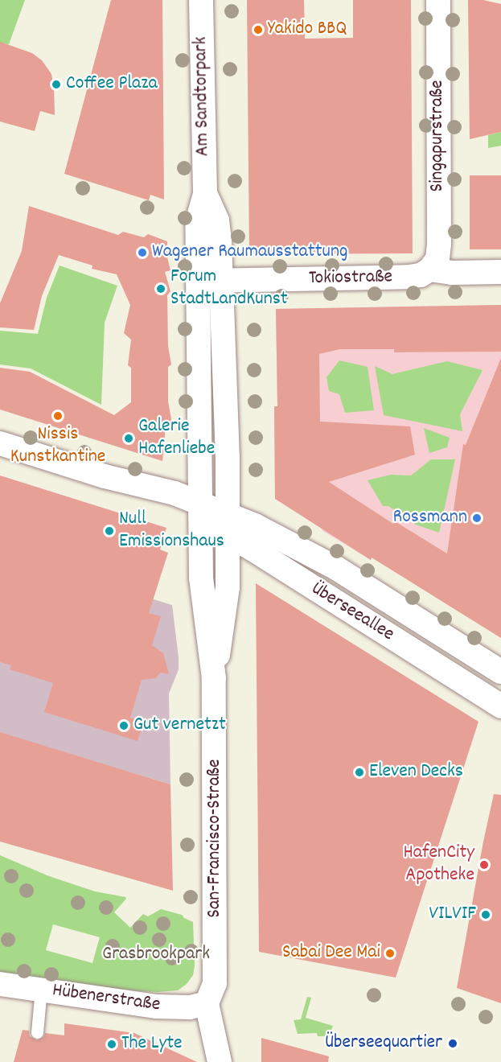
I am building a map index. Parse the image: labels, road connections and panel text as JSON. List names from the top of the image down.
{
  "streets": {
    "street": [
      "Am Sandtorpark",
      "Singapurstraße",
      "Tokiostraße",
      "Überseeallee",
      "San-Francisco-Straße",
      "Hübenerstraße"
    ]
  },
  "crossings": [
    ["Am Sandtorpark", "Tokiostraße"],
    ["Am Sandtorpark", "Überseeallee"],
    ["Am Sandtorpark", "San-Francisco-Straße"],
    ["Singapurstraße", "Tokiostraße"],
    ["Überseeallee", "San-Francisco-Straße"],
    ["San-Francisco-Straße", "Hübenerstraße"]
  ],
  "parks": ["Grasbrookpark"],
  "places": [
    "Yakido BBQ",
    "Coffee Plaza",
    "Wagener Raumausstattung",
    "Forum StadtLandKunst",
    "Nissis Kunstkantine",
    "Galerie Hafenliebe",
    "Rossmann",
    "Null Emissionshaus",
    "Gut vernetzt",
    "Eleven Decks",
    "HafenCity Apotheke",
    "VILVIF",
    "Sabai Dee Mai",
    "Überseequartier",
    "The Lyte"
  ]
}
